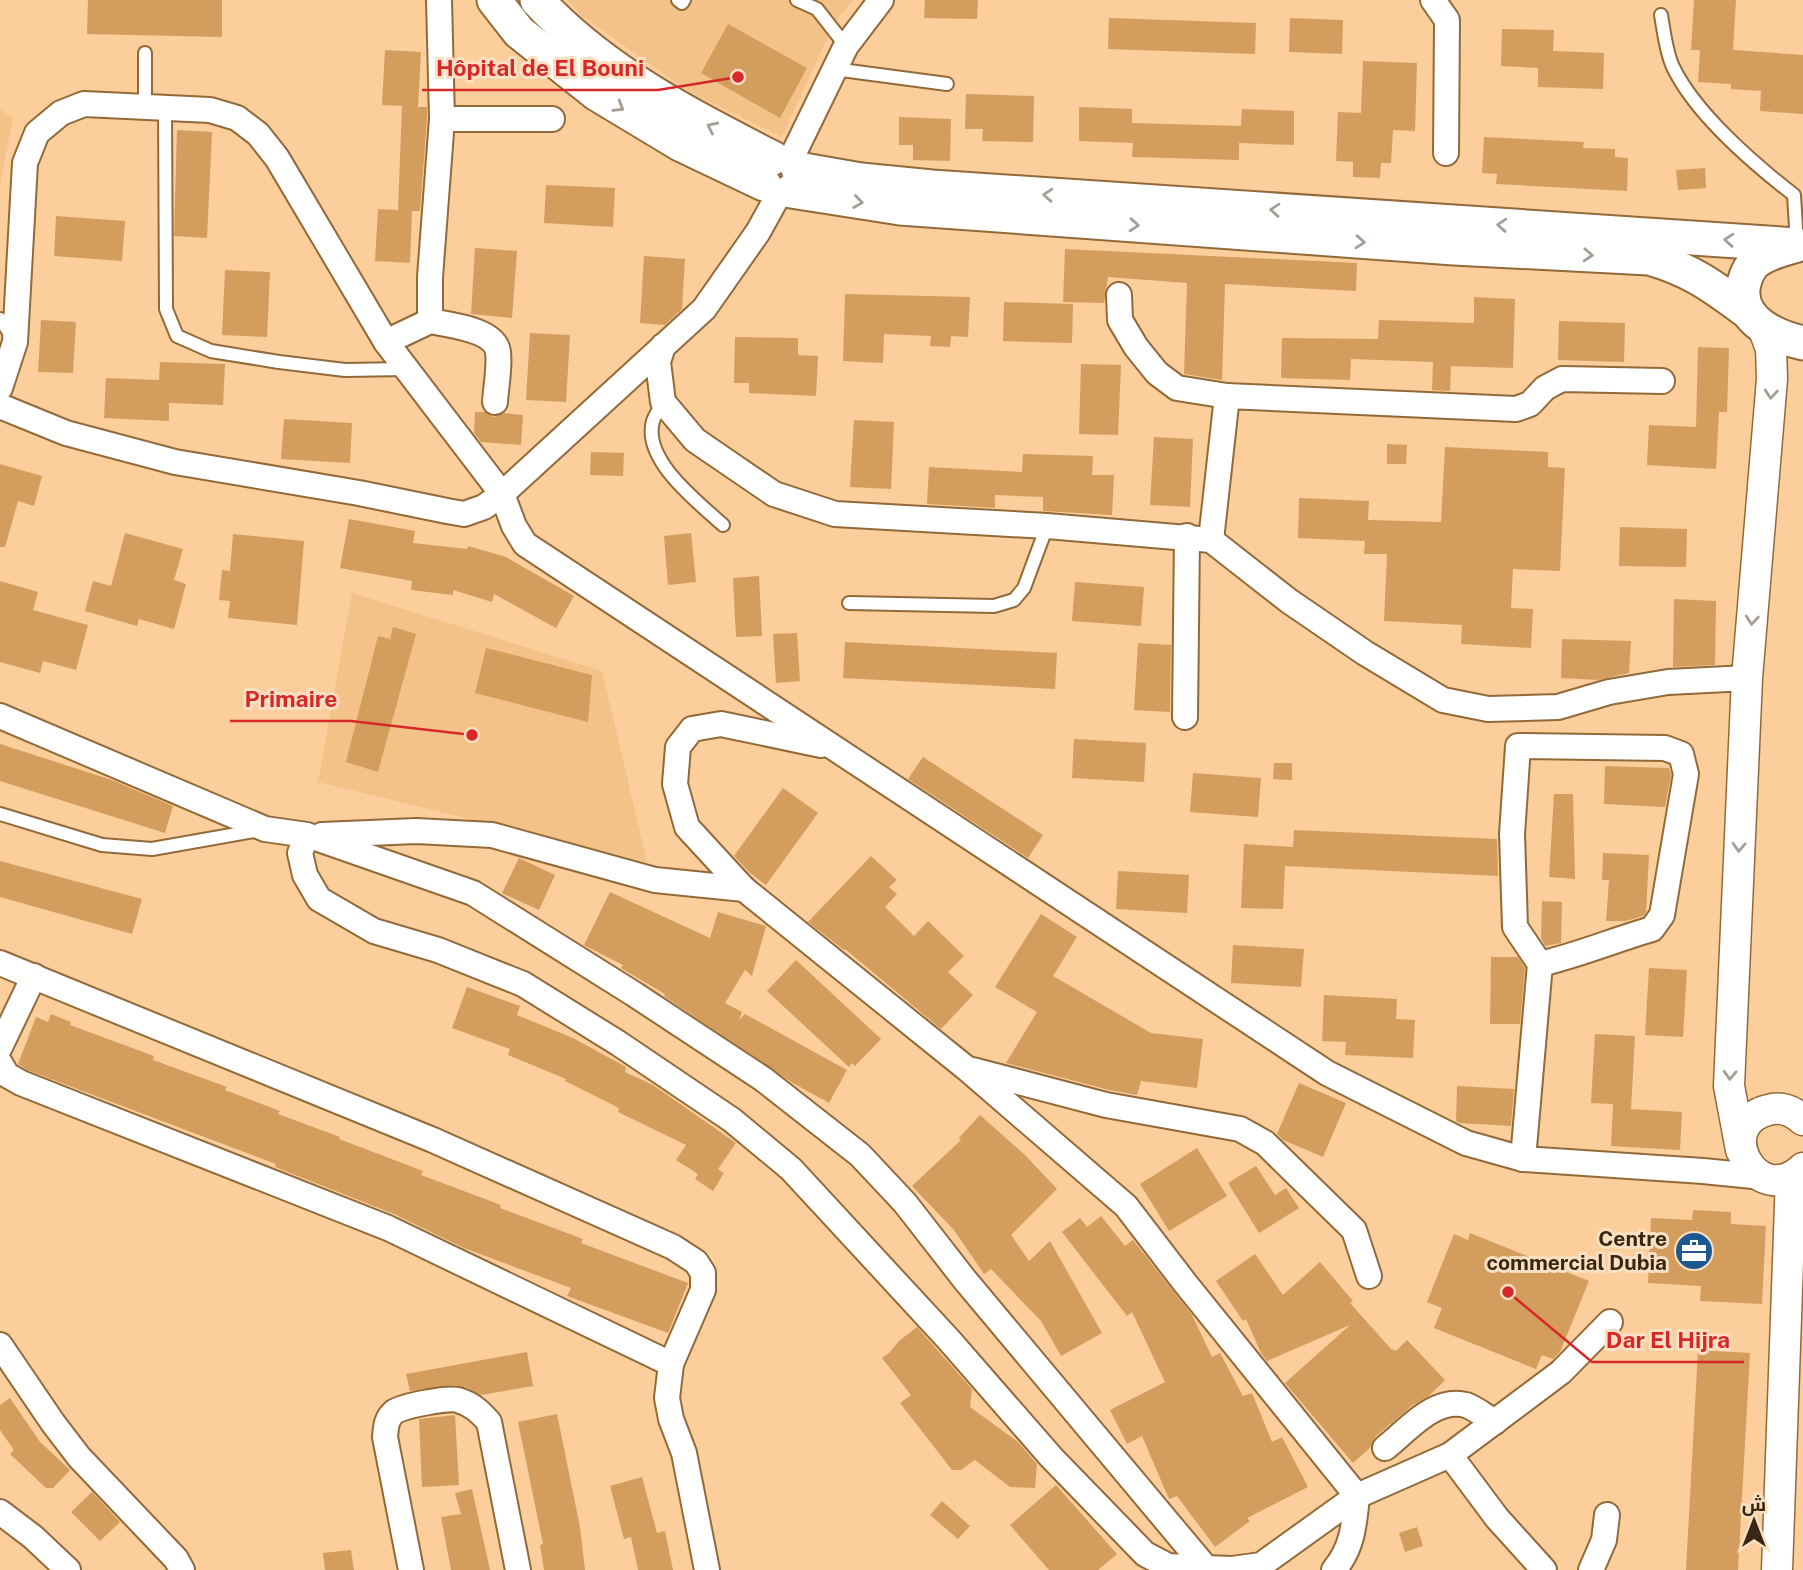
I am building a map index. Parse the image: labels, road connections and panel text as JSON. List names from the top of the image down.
{
  "places": {
    "other": ["Hôpital de El Bouni", "Primaire", "Dar El Hijra"],
    "office": ["Centre commercial Dubia"]
  },
  "north": "top"
}
